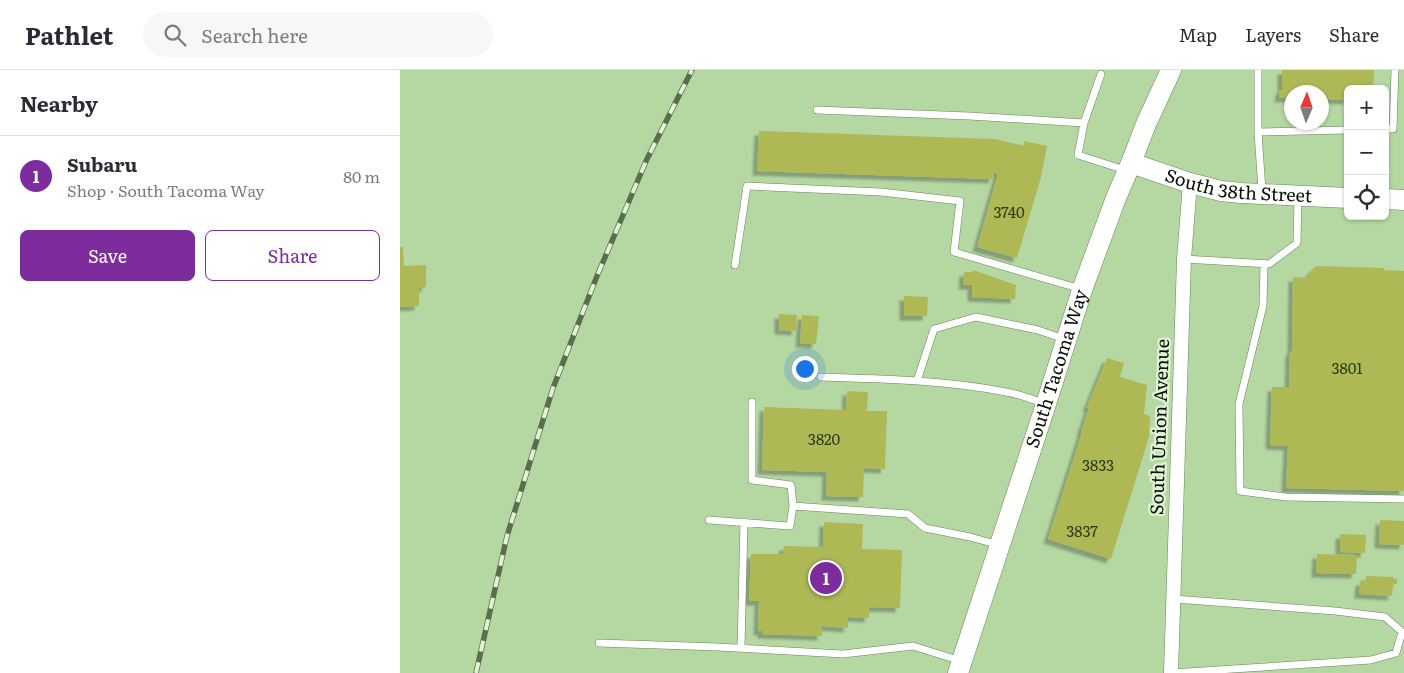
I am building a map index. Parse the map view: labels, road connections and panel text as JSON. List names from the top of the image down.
{
  "streets": {
    "main road": ["South 38th Street", "South Tacoma Way"],
    "street": ["South Union Avenue"]
  },
  "crossings": [
    ["South 38th Street", "South Tacoma Way"],
    ["South 38th Street", "South Union Avenue"]
  ],
  "house_numbers": [
    "3740",
    "3801",
    "3820",
    "3833",
    "3837"
  ],
  "north": "top",
  "page": {
    "header": "Pathlet",
    "search": "Search here",
    "nav": ["Map", "Layers", "Share"],
    "heading": "Nearby",
    "map_buttons": ["+", "−"],
    "list": [
      {
        "mark": "1",
        "name": "Subaru",
        "note": "Shop · South Tacoma Way",
        "value": "80 m"
      }
    ],
    "buttons": ["Save", "Share"],
    "pins": "1"
  }
}
